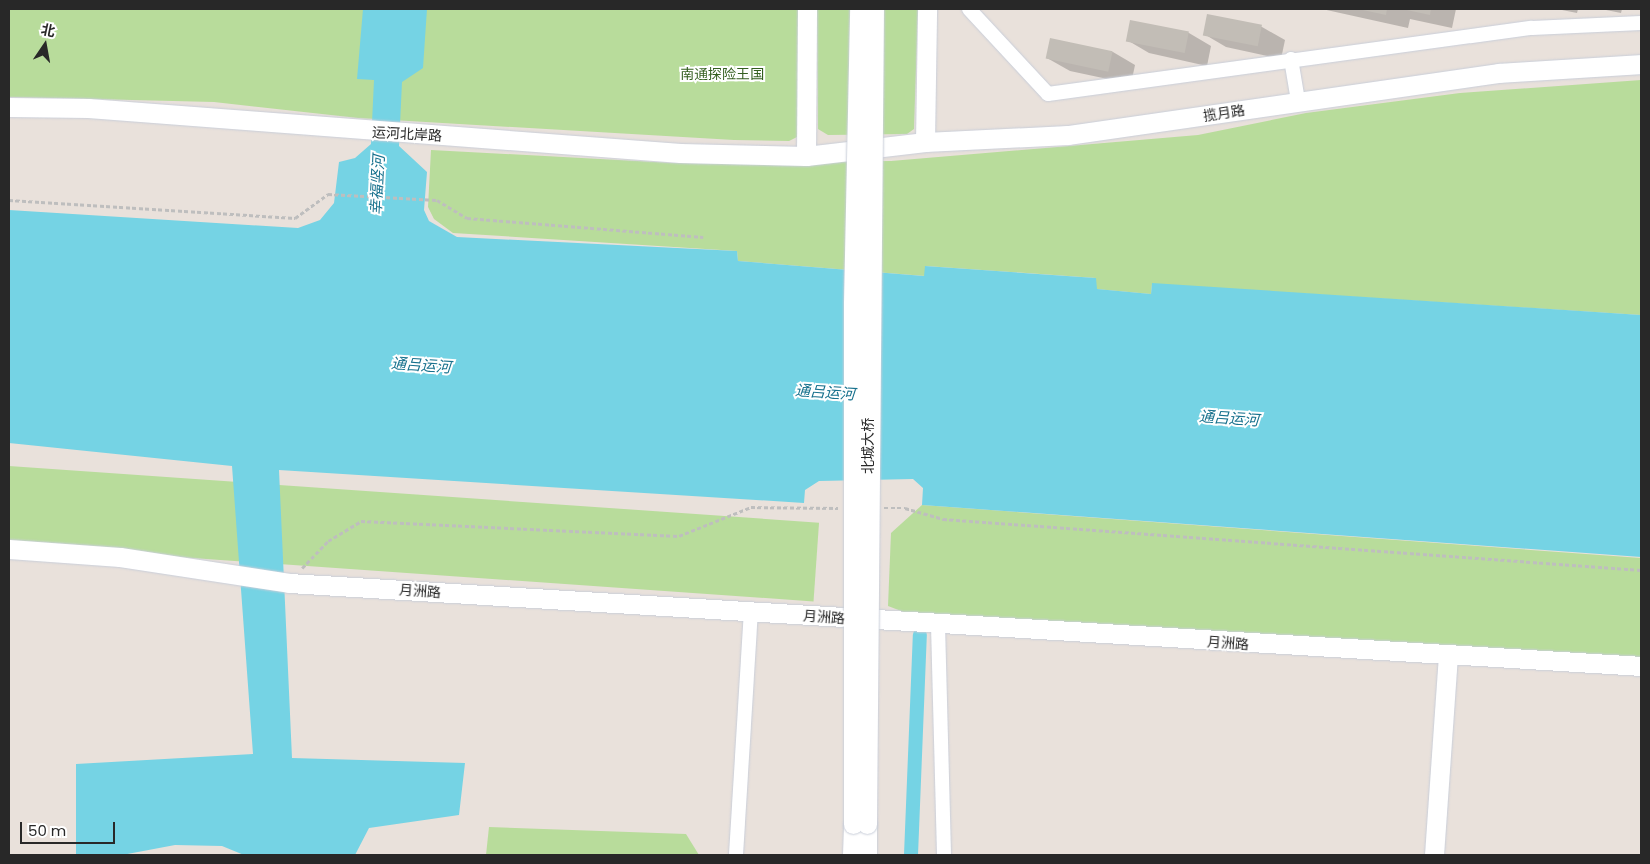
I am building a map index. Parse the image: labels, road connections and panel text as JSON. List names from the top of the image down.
{
  "streets": {
    "street": [
      "揽月路",
      "运河北岸路",
      "北城大桥",
      "月洲路"
    ]
  },
  "crossings": [
    ["揽月路", "运河北岸路"]
  ],
  "water": ["幸福竖河", "通吕运河"],
  "parks": ["南通探险王国"],
  "scale_bar": "50 m",
  "north": "top"
}
